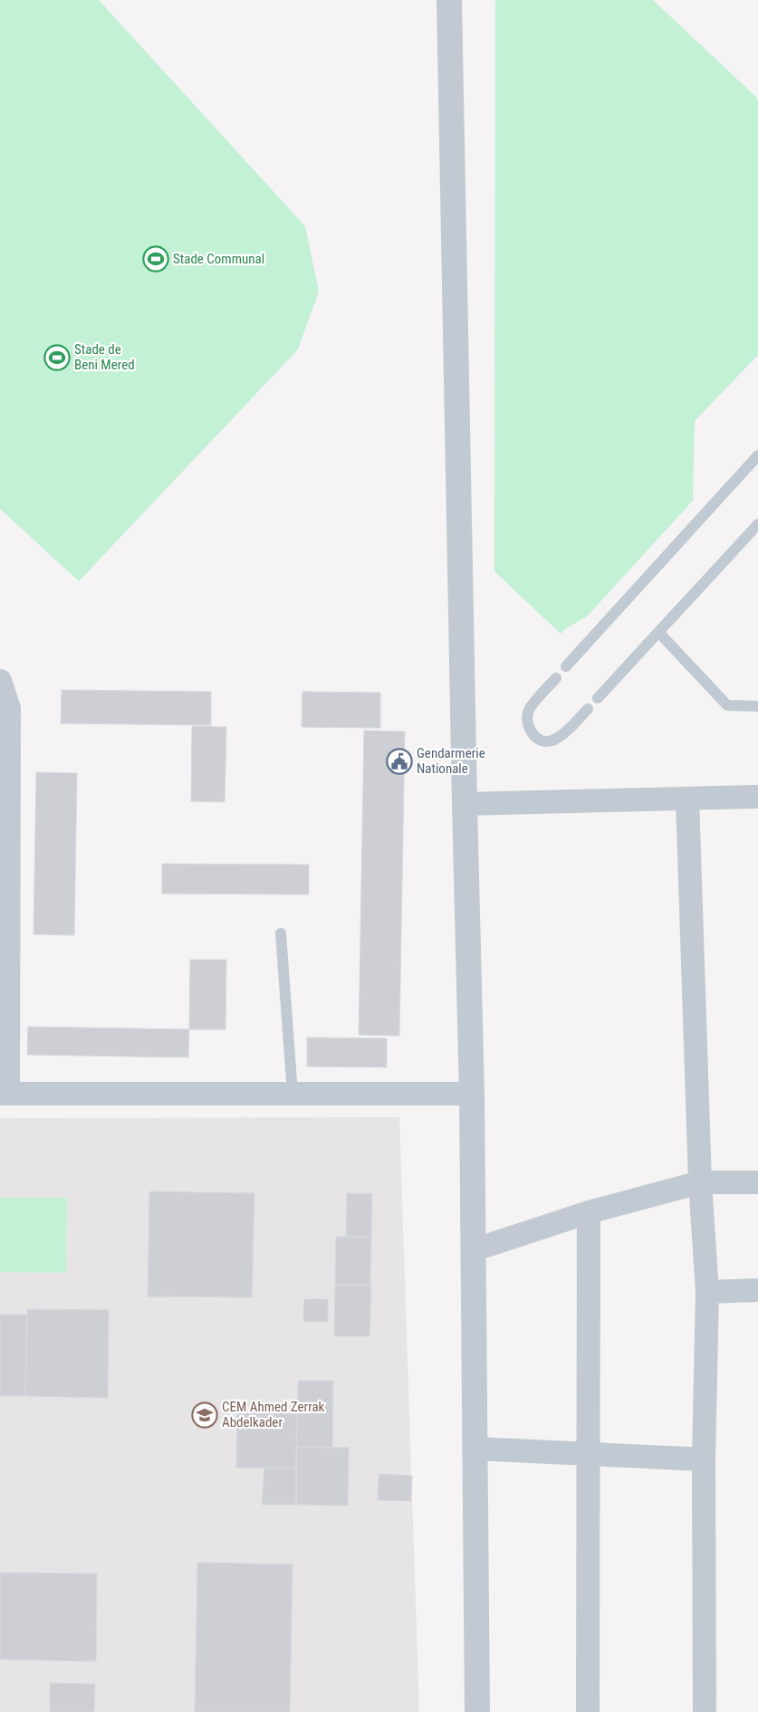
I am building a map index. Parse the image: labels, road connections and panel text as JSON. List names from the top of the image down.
{
  "places": {
    "sports": ["Stade Communal", "Stade de Beni Mered"],
    "public building": ["Gendarmerie Nationale"],
    "school or university": ["CEM Ahmed Zerrak Abdelkader"]
  }
}
